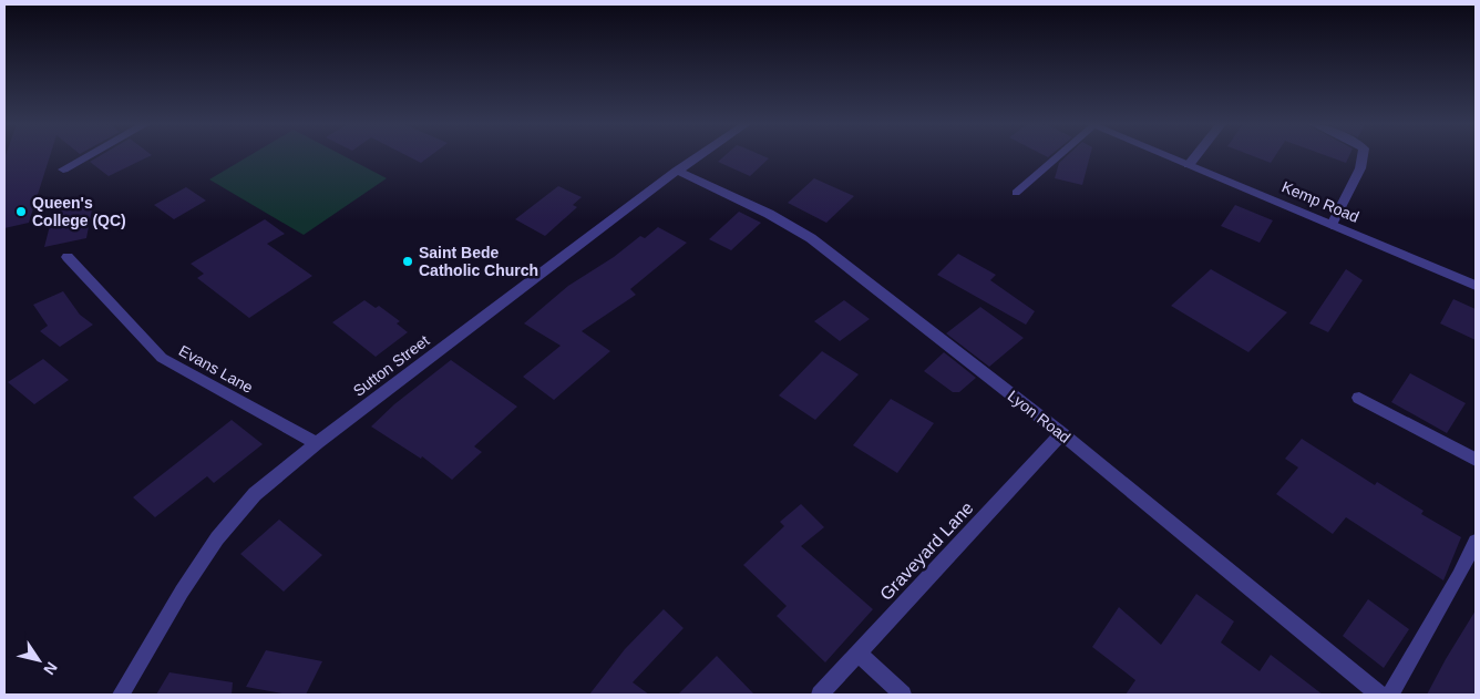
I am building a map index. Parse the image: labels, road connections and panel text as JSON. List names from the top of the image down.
{
  "streets": {
    "street": [
      "Kemp Road",
      "Sutton Street",
      "Evans Lane",
      "Lyon Road",
      "Graveyard Lane"
    ]
  },
  "crossings": [
    ["Sutton Street", "Evans Lane"],
    ["Sutton Street", "Lyon Road"],
    ["Lyon Road", "Graveyard Lane"]
  ],
  "places": ["Queen's College (QC)", "Saint Bede Catholic Church"],
  "north": "bottom right"
}
